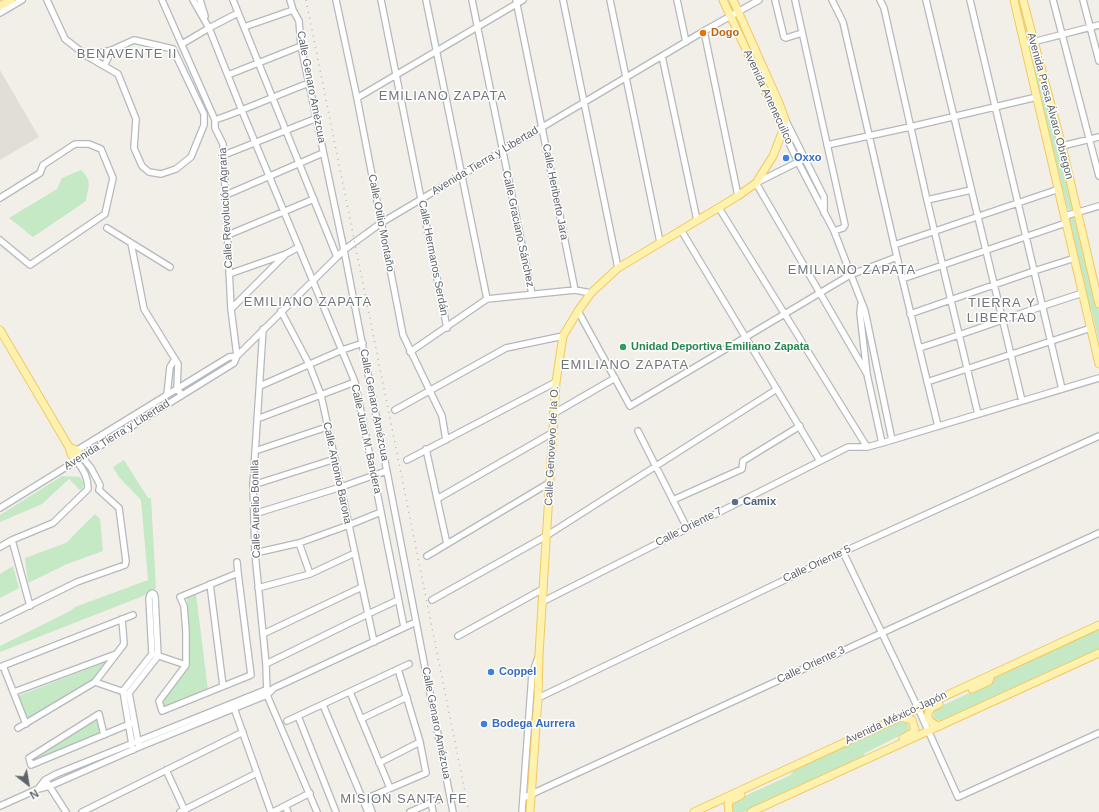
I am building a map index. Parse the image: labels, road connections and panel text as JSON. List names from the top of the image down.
{
  "streets": {
    "main road": [
      "Avenida Anenecuilco",
      "Avenida Presa Álvaro Obregon",
      "Calle Genovevo de la O.",
      "Avenida México-Japón"
    ],
    "street": [
      "Calle Genaro Amézcua",
      "Avenida Tierra y Libertad",
      "Calle Heriberto Jara",
      "Calle Revolución Agraria",
      "Calle Otilio Montaño",
      "Calle Graciano Sánchez",
      "Calle Hermanos Serdán",
      "Calle Juan M. Bandera",
      "Calle Antonio Barona",
      "Calle Aurelio Bonilla",
      "Calle Oriente 7",
      "Calle Oriente 5",
      "Calle Oriente 3"
    ]
  },
  "crossings": [
    ["Calle Genaro Amézcua", "Avenida Tierra y Libertad"],
    ["Avenida Anenecuilco", "Avenida Tierra y Libertad"],
    ["Avenida Anenecuilco", "Calle Genovevo de la O."],
    ["Avenida Anenecuilco", "Calle Oriente 7"],
    ["Avenida Tierra y Libertad", "Calle Heriberto Jara"],
    ["Avenida Tierra y Libertad", "Calle Revolución Agraria"],
    ["Avenida Tierra y Libertad", "Calle Otilio Montaño"],
    ["Avenida Tierra y Libertad", "Calle Graciano Sánchez"],
    ["Avenida Tierra y Libertad", "Calle Hermanos Serdán"],
    ["Avenida Tierra y Libertad", "Calle Juan M. Bandera"],
    ["Avenida Tierra y Libertad", "Calle Antonio Barona"],
    ["Avenida Tierra y Libertad", "Calle Aurelio Bonilla"],
    ["Calle Genovevo de la O.", "Calle Oriente 7"],
    ["Calle Genovevo de la O.", "Calle Oriente 5"],
    ["Calle Genovevo de la O.", "Calle Oriente 3"]
  ],
  "districts": [
    "BENAVENTE II",
    "EMILIANO ZAPATA",
    "EMILIANO ZAPATA",
    "EMILIANO ZAPATA",
    "TIERRA Y LIBERTAD",
    "EMILIANO ZAPATA",
    "MISION SANTA FE"
  ],
  "places": [
    "Dogo",
    "Oxxo",
    "Unidad Deportiva Emiliano Zapata",
    "Camix",
    "Coppel",
    "Bodega Aurrera"
  ],
  "north": "bottom right"
}
